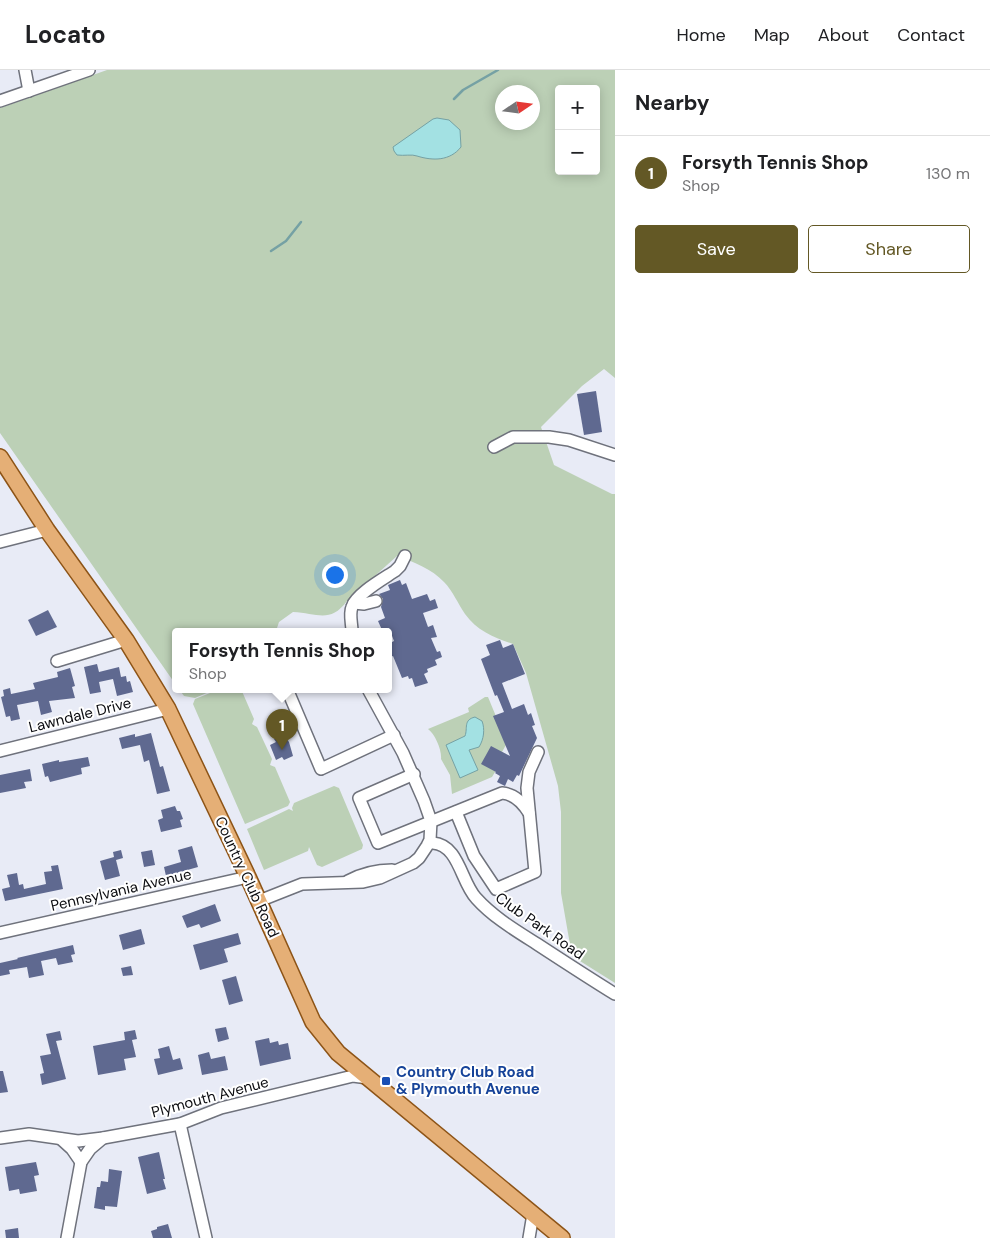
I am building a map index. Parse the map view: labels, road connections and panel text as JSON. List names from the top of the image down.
{
  "streets": {
    "main road": ["Country Club Road"],
    "street": [
      "Lawndale Drive",
      "Pennsylvania Avenue",
      "Club Park Road",
      "Plymouth Avenue"
    ]
  },
  "crossings": [
    ["Lawndale Drive", "Country Club Road"],
    ["Country Club Road", "Pennsylvania Avenue"],
    ["Country Club Road", "Plymouth Avenue"]
  ],
  "places": {
    "transit": ["Country Club Road & Plymouth Avenue"]
  },
  "north": "right",
  "page": {
    "header": "Locato",
    "nav": [
      "Home",
      "Map",
      "About",
      "Contact"
    ],
    "heading": "Nearby",
    "map_buttons": ["+", "−"],
    "list": [
      {
        "mark": "1",
        "name": "Forsyth Tennis Shop",
        "note": "Shop",
        "value": "130 m"
      }
    ],
    "buttons": ["Save", "Share"],
    "popup": ["Forsyth Tennis Shop", "Shop"],
    "pins": "1"
  }
}
